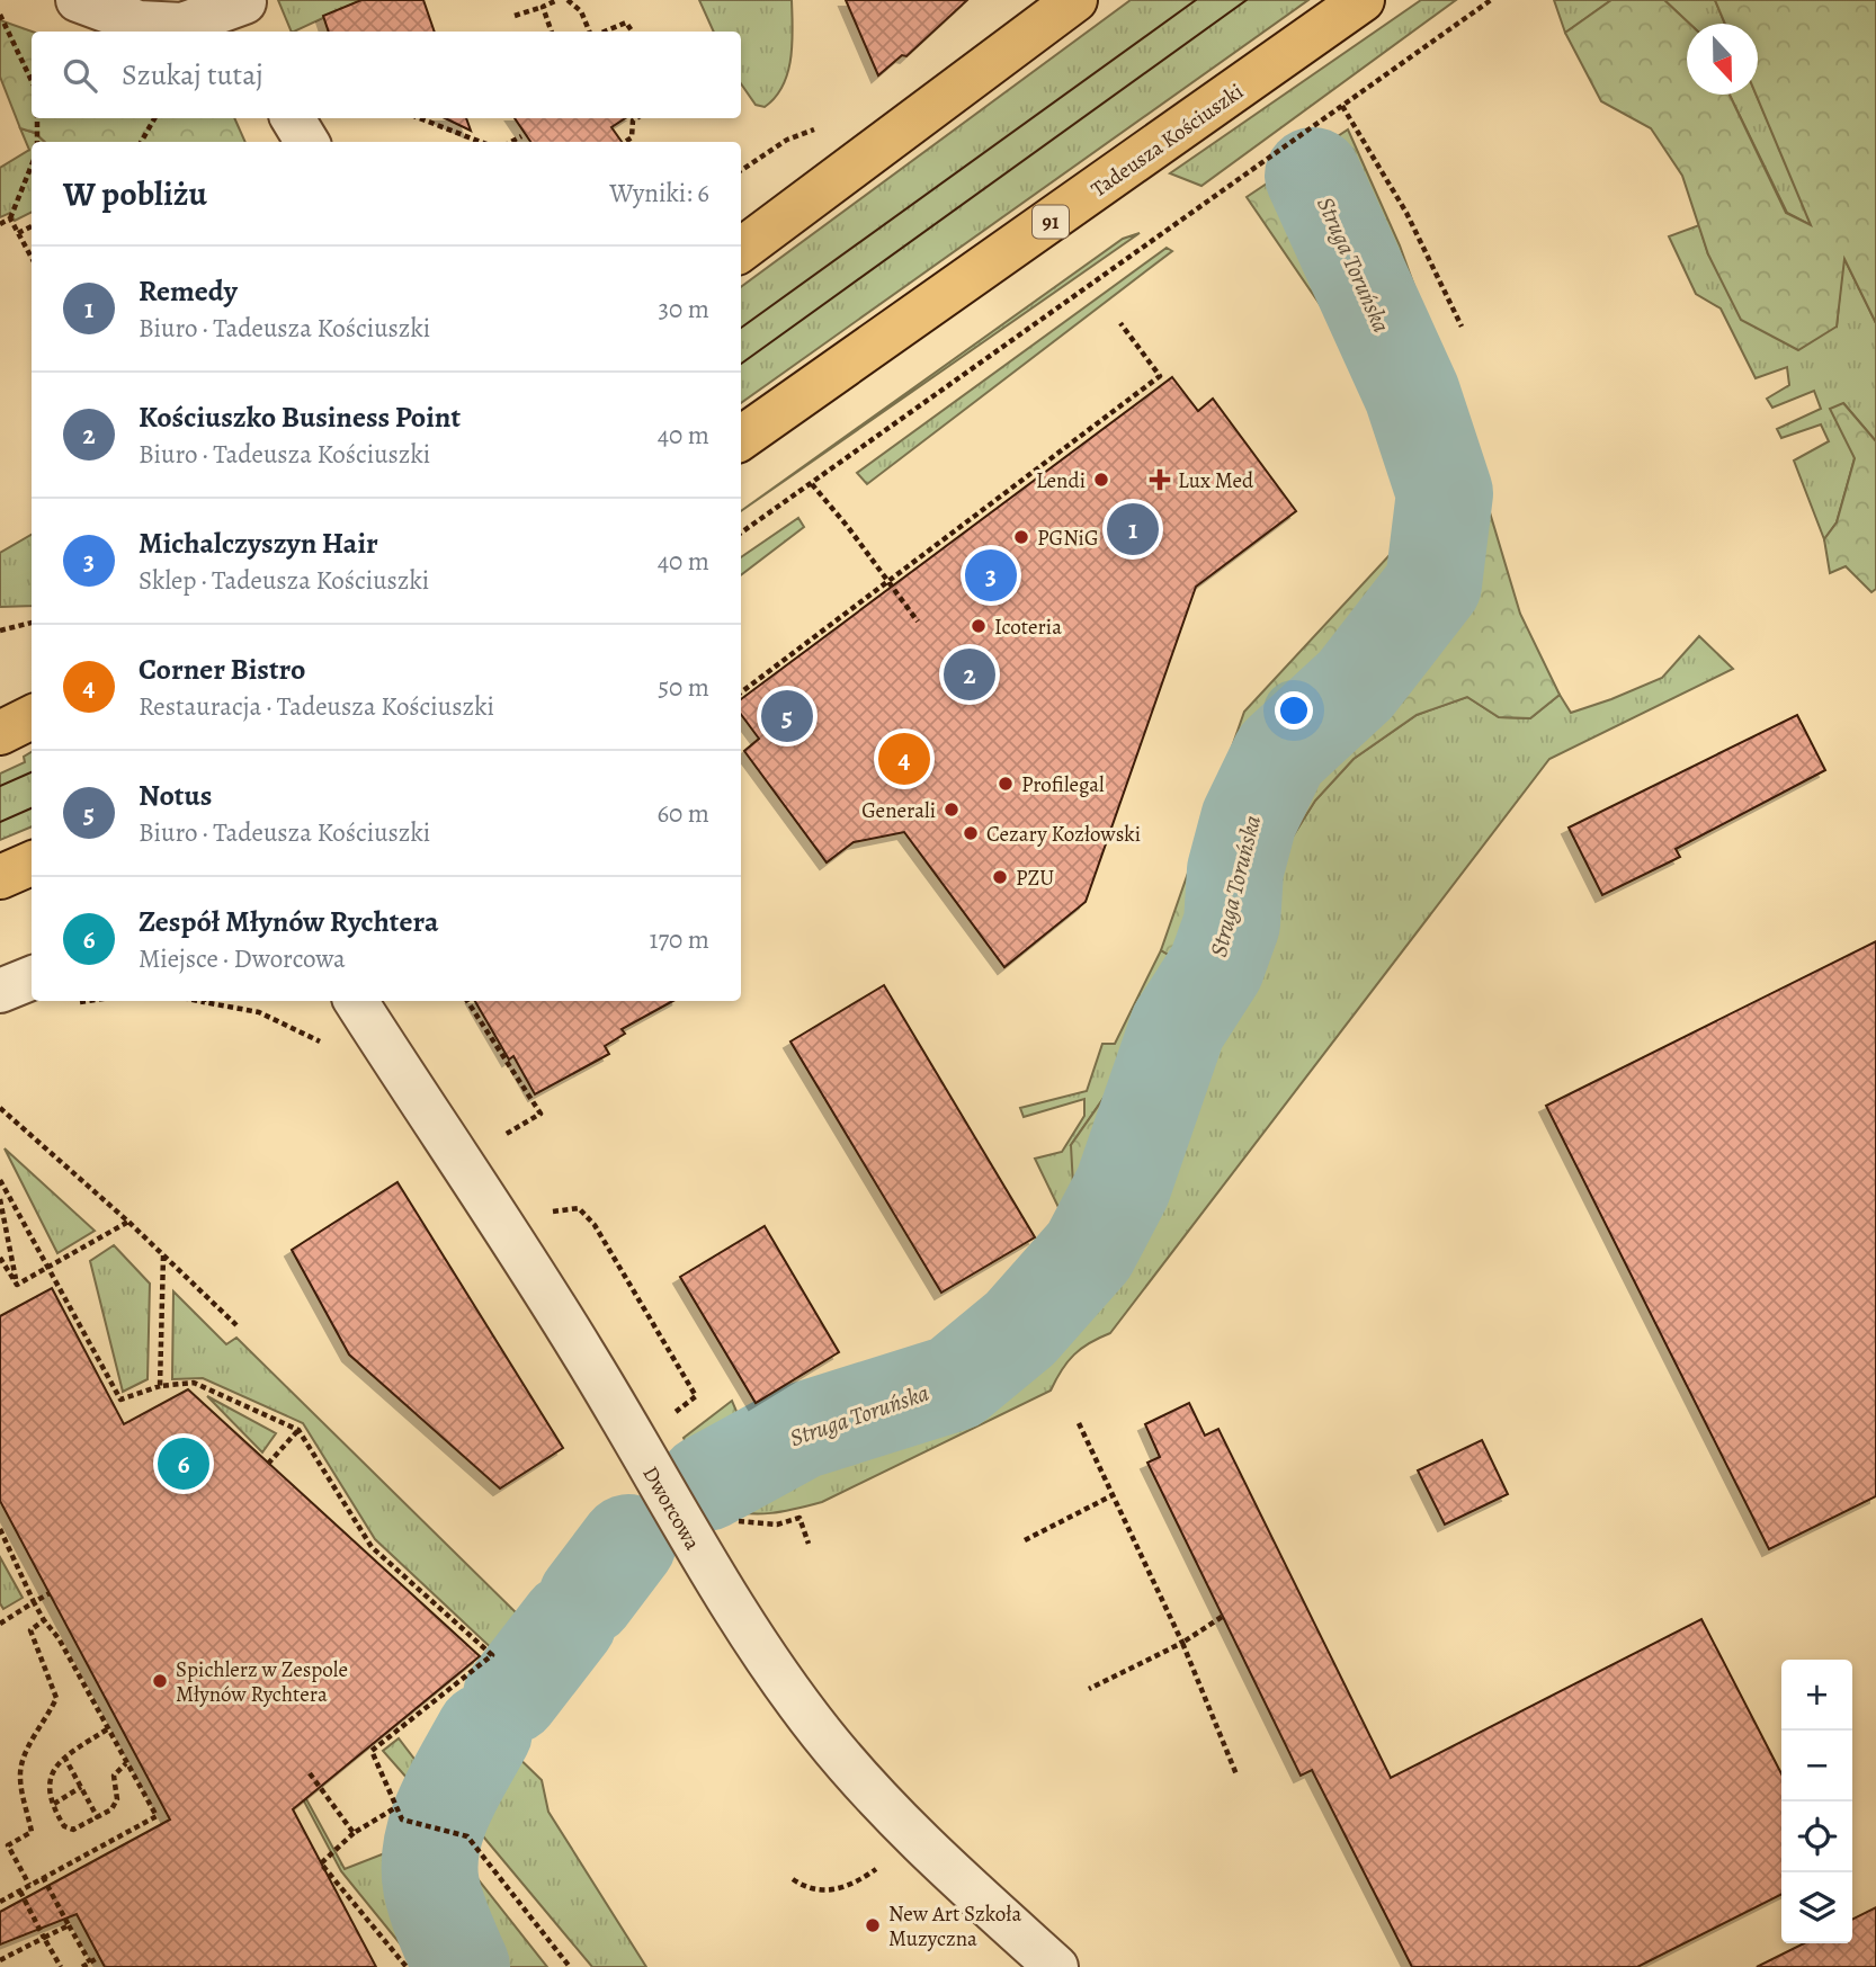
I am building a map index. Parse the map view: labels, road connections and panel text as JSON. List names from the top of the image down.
{
  "streets": {
    "main road": ["Tadeusza Kościuszki", "91"],
    "street": ["Dworcowa"]
  },
  "water": ["Struga Toruńska"],
  "places": {
    "other": [
      "Lendi",
      "PGNiG",
      "Icoteria",
      "Profilegal",
      "Generali",
      "Cezary Kozłowski",
      "PZU",
      "Spichlerz w Zespole Młynów Rychtera",
      "New Art Szkoła Muzyczna"
    ],
    "health": ["Lux Med"]
  },
  "north": "bottom",
  "page": {
    "search": "Szukaj tutaj",
    "heading": ["W pobliżu", "Wyniki: 6"],
    "list": [
      {
        "mark": "1",
        "name": "Remedy",
        "note": "Biuro · Tadeusza Kościuszki",
        "value": "30 m"
      },
      {
        "mark": "2",
        "name": "Kościuszko Business Point",
        "note": "Biuro · Tadeusza Kościuszki",
        "value": "40 m"
      },
      {
        "mark": "3",
        "name": "Michalczyszyn Hair",
        "note": "Sklep · Tadeusza Kościuszki",
        "value": "40 m"
      },
      {
        "mark": "4",
        "name": "Corner Bistro",
        "note": "Restauracja · Tadeusza Kościuszki",
        "value": "50 m"
      },
      {
        "mark": "5",
        "name": "Notus",
        "note": "Biuro · Tadeusza Kościuszki",
        "value": "60 m"
      },
      {
        "mark": "6",
        "name": "Zespół Młynów Rychtera",
        "note": "Miejsce · Dworcowa",
        "value": "170 m"
      }
    ],
    "pins": [
      "1",
      "3",
      "2",
      "5",
      "4",
      "6"
    ],
    "map_buttons": ["+", "−"]
  }
}
